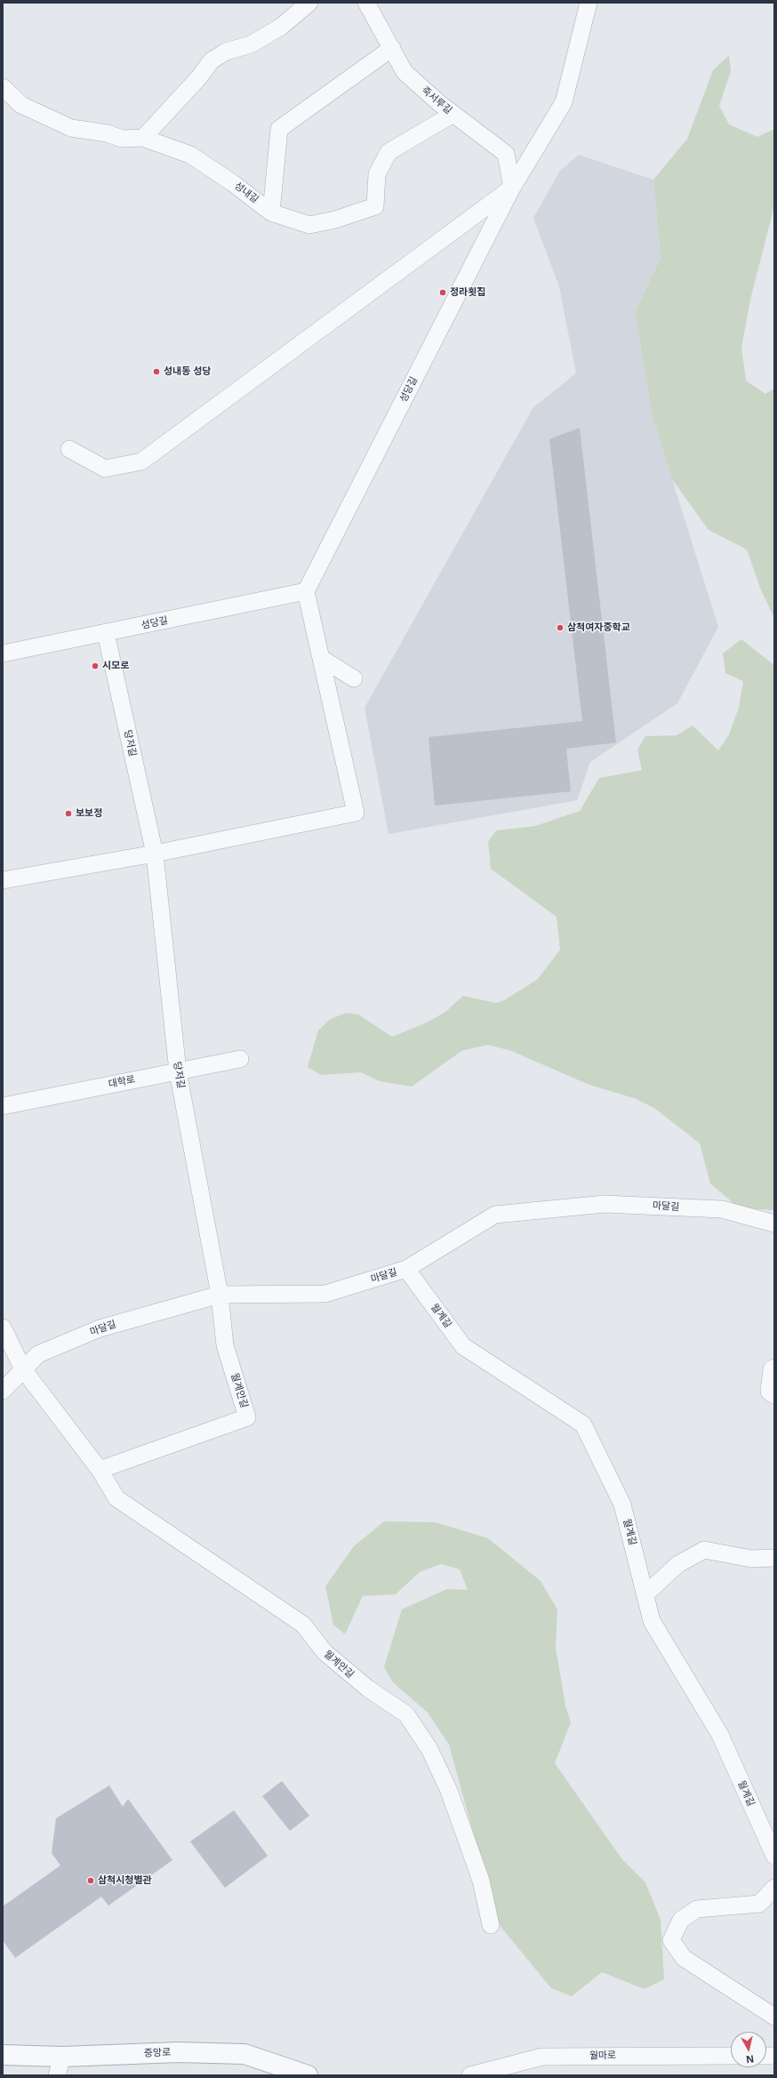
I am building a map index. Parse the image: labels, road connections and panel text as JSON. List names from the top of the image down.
{
  "streets": {
    "street": [
      "죽서루길",
      "성내길",
      "성당길",
      "당저길",
      "대학로",
      "마달길",
      "월계길",
      "월계안길",
      "중앙로",
      "월마로"
    ]
  },
  "crossings": [
    ["죽서루길", "성내길"],
    ["죽서루길", "성당길"],
    ["성당길", "당저길"],
    ["당저길", "대학로"],
    ["당저길", "마달길"],
    ["당저길", "월계안길"],
    ["마달길", "월계길"],
    ["마달길", "월계안길"]
  ],
  "places": [
    "정라횟집",
    "성내동 성당",
    "삼척여자중학교",
    "시모로",
    "보보정",
    "삼척시청별관"
  ],
  "north": "bottom"
}
